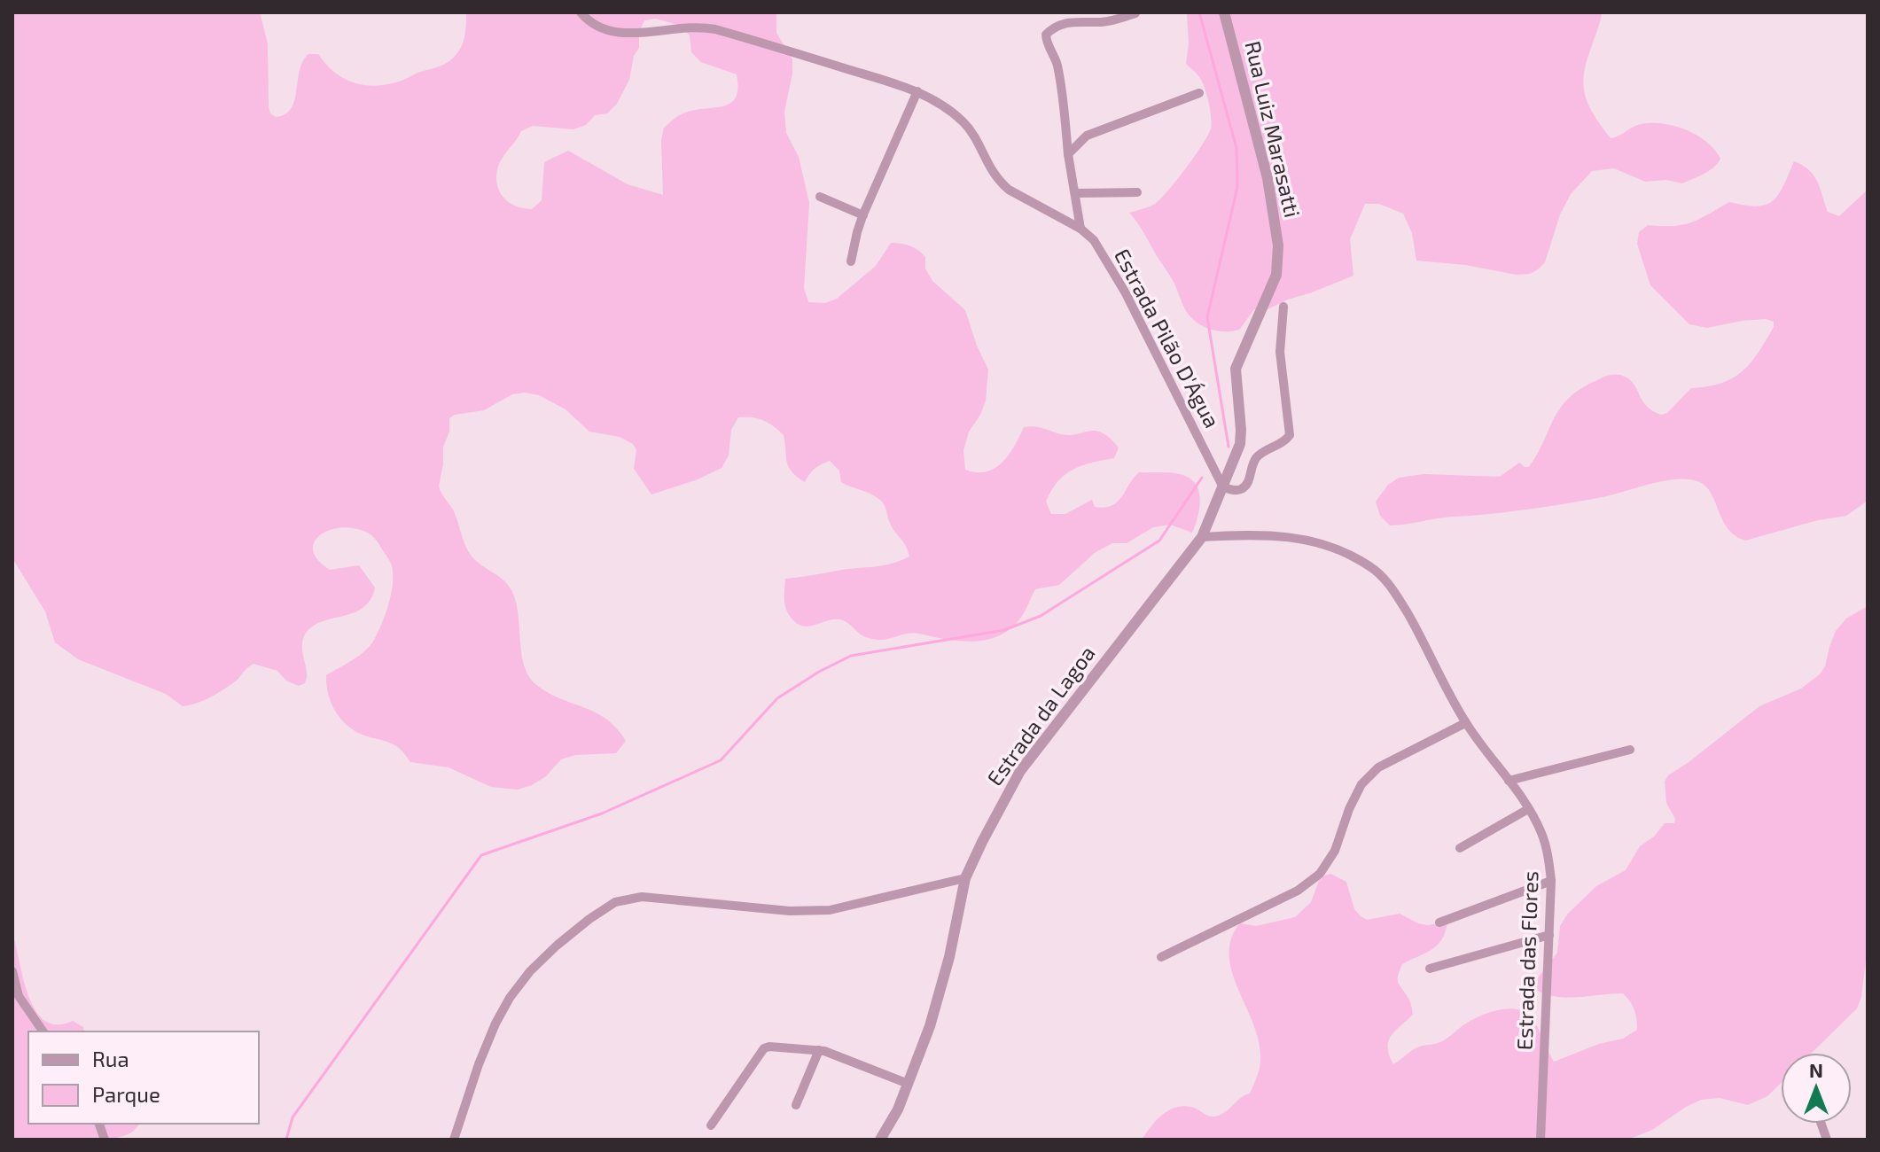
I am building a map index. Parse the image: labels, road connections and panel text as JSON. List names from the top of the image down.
{
  "streets": {
    "street": [
      "Rua Luiz Marasatti",
      "Estrada Pilão D'Água",
      "Estrada da Lagoa",
      "Estrada das Flores"
    ]
  },
  "crossings": [
    ["Rua Luiz Marasatti", "Estrada Pilão D'Água"],
    ["Rua Luiz Marasatti", "Estrada da Lagoa"],
    ["Rua Luiz Marasatti", "Estrada das Flores"],
    ["Estrada da Lagoa", "Estrada das Flores"]
  ],
  "legend": ["Rua", "Parque"],
  "north": "top"
}
